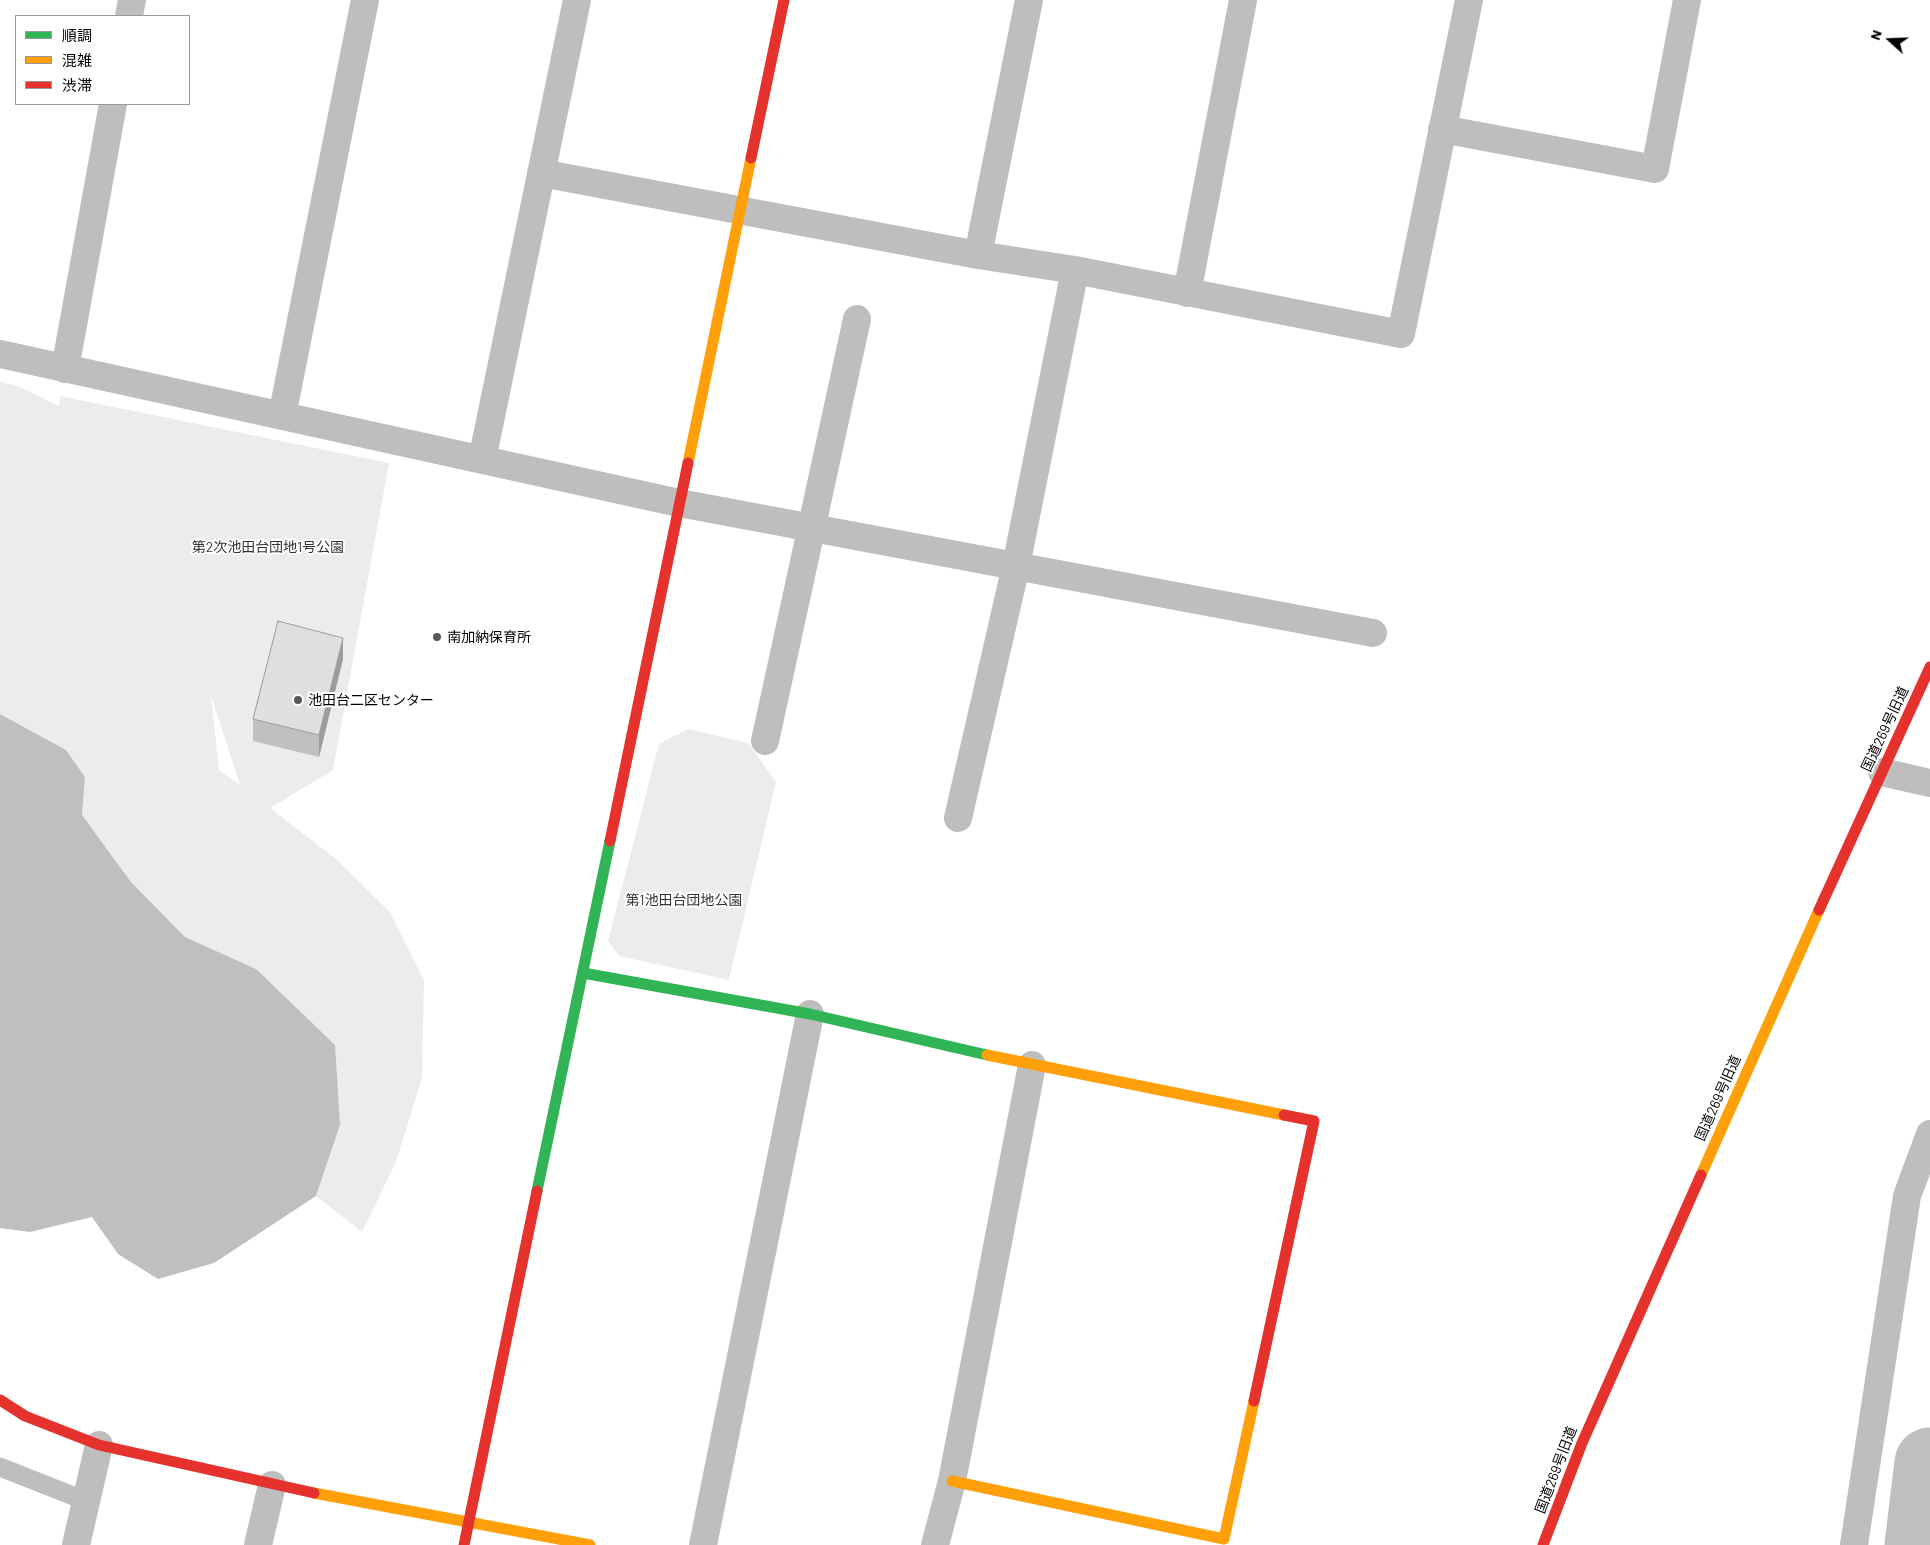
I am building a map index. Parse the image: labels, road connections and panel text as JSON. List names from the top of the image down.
{
  "streets": {
    "street": ["国道269号旧道"]
  },
  "parks": ["第2次池田台団地1号公園", "第1池田台団地公園"],
  "places": ["南加納保育所", "池田台二区センター"],
  "legend": ["順調", "混雑", "渋滞"],
  "north": "left"
}
